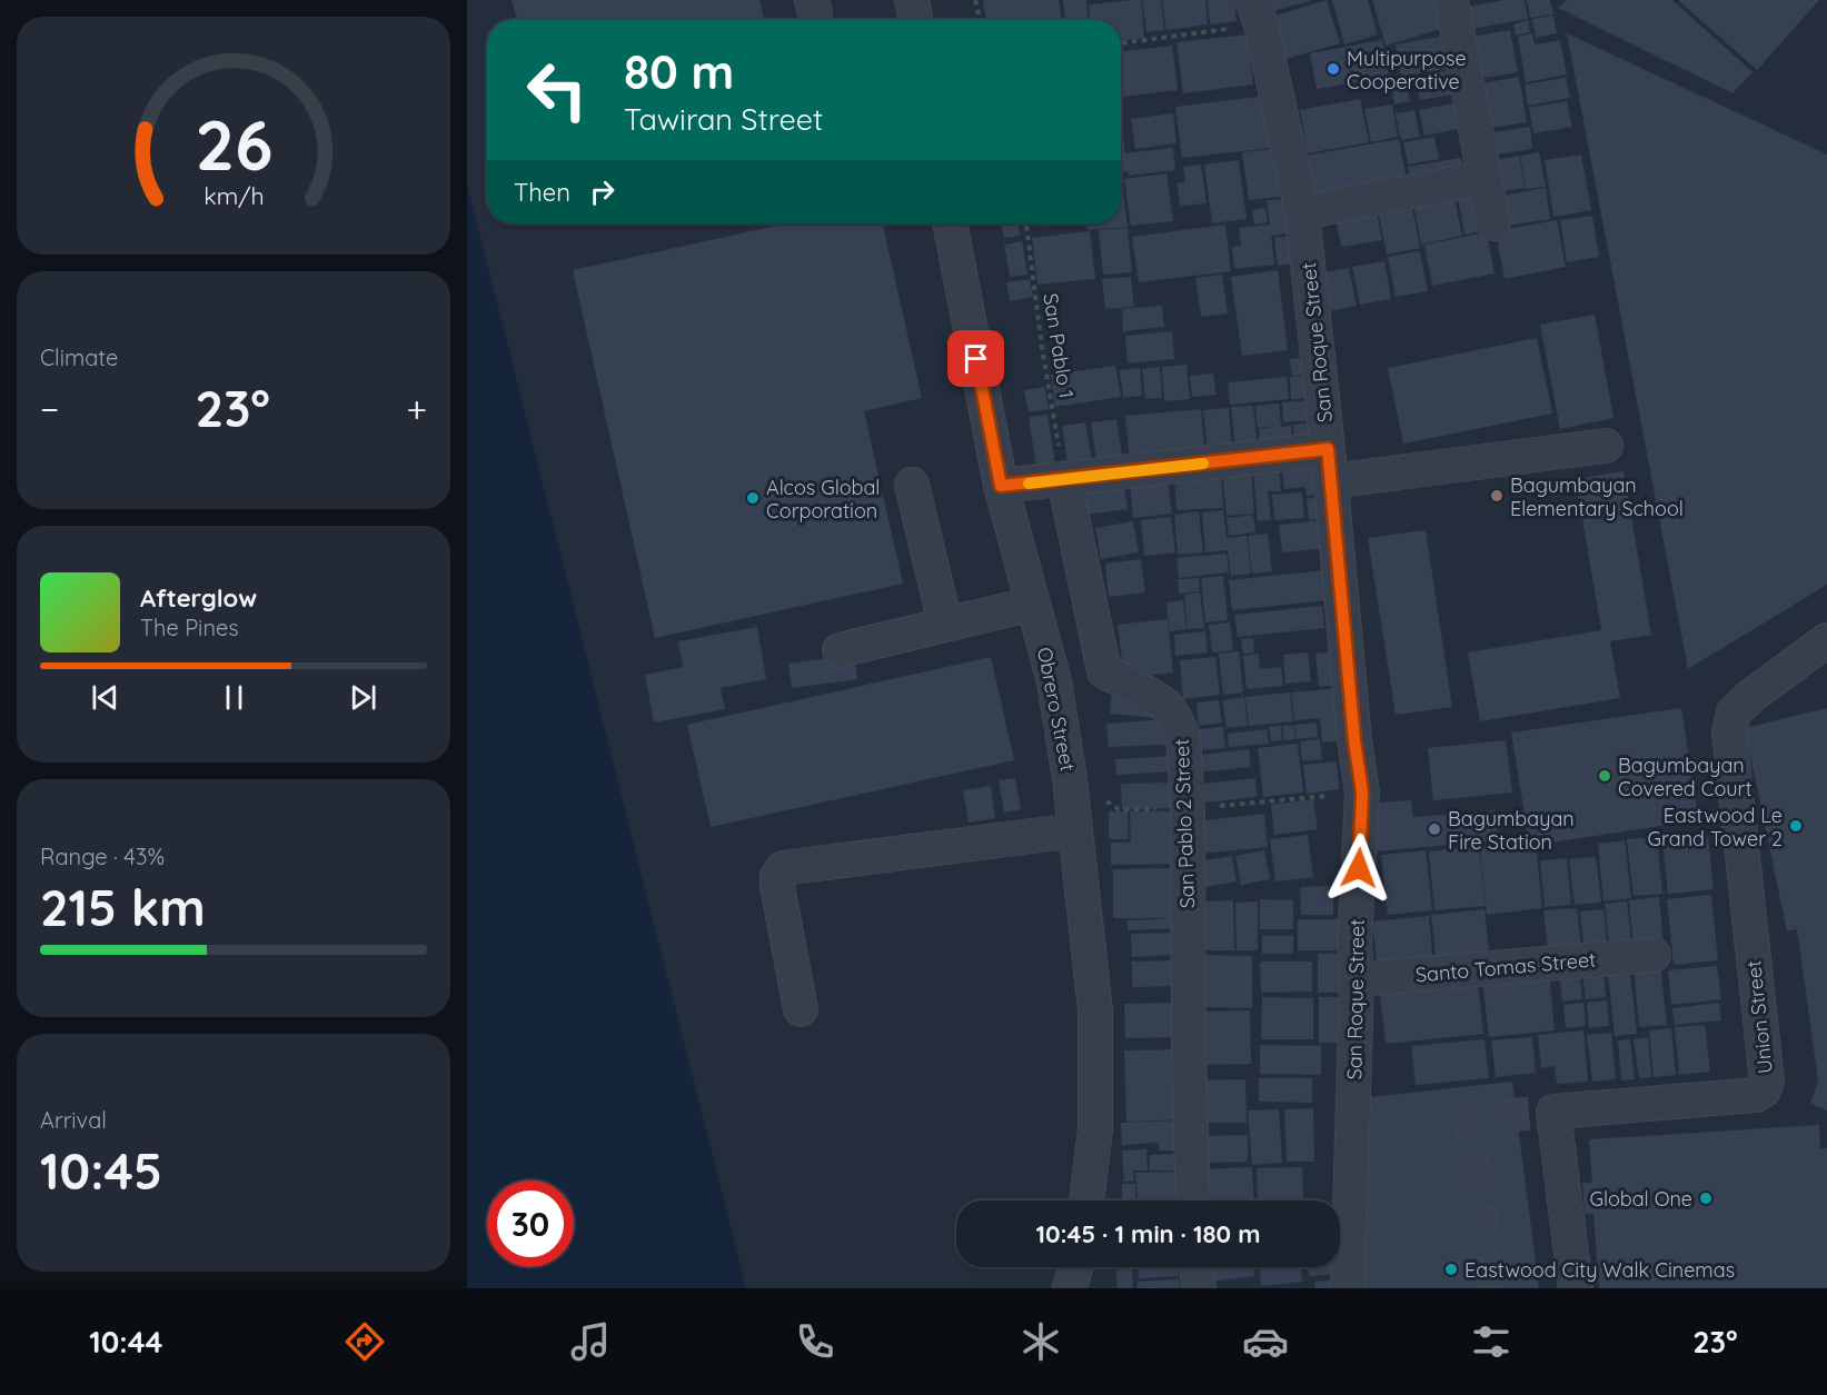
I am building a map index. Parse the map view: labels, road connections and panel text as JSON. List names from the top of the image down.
{
  "streets": {
    "street": [
      "San Roque Street",
      "Obrero Street",
      "San Pablo 2 Street",
      "Santo Tomas Street",
      "Union Street"
    ],
    "path": ["San Pablo 1"]
  },
  "crossings": [
    ["San Roque Street", "Santo Tomas Street"],
    ["San Pablo 1", "San Pablo 2 Street"]
  ],
  "places": [
    "Multipurpose Cooperative",
    "Bagumbayan Elementary School",
    "Alcos Global Corporation",
    "Bagumbayan Covered Court",
    "Eastwood Le Grand Tower 2",
    "Bagumbayan Fire Station",
    "Global One",
    "Eastwood City Walk Cinemas"
  ],
  "page": {
    "turn": ["80 m", "Tawiran Street"],
    "then": "Then",
    "tile": [
      "Climate",
      ["Range · 43%", "215 km"],
      ["Arrival", "10:45"]
    ],
    "heat": ["−", "23°", "+"],
    "song": ["Afterglow", "The Pines"],
    "limit": "30",
    "trip": "10:45 · 1 min · 180 m",
    "tabs": ["10:44", "23°"],
    "gauge": ["26", "km/h"]
  }
}
